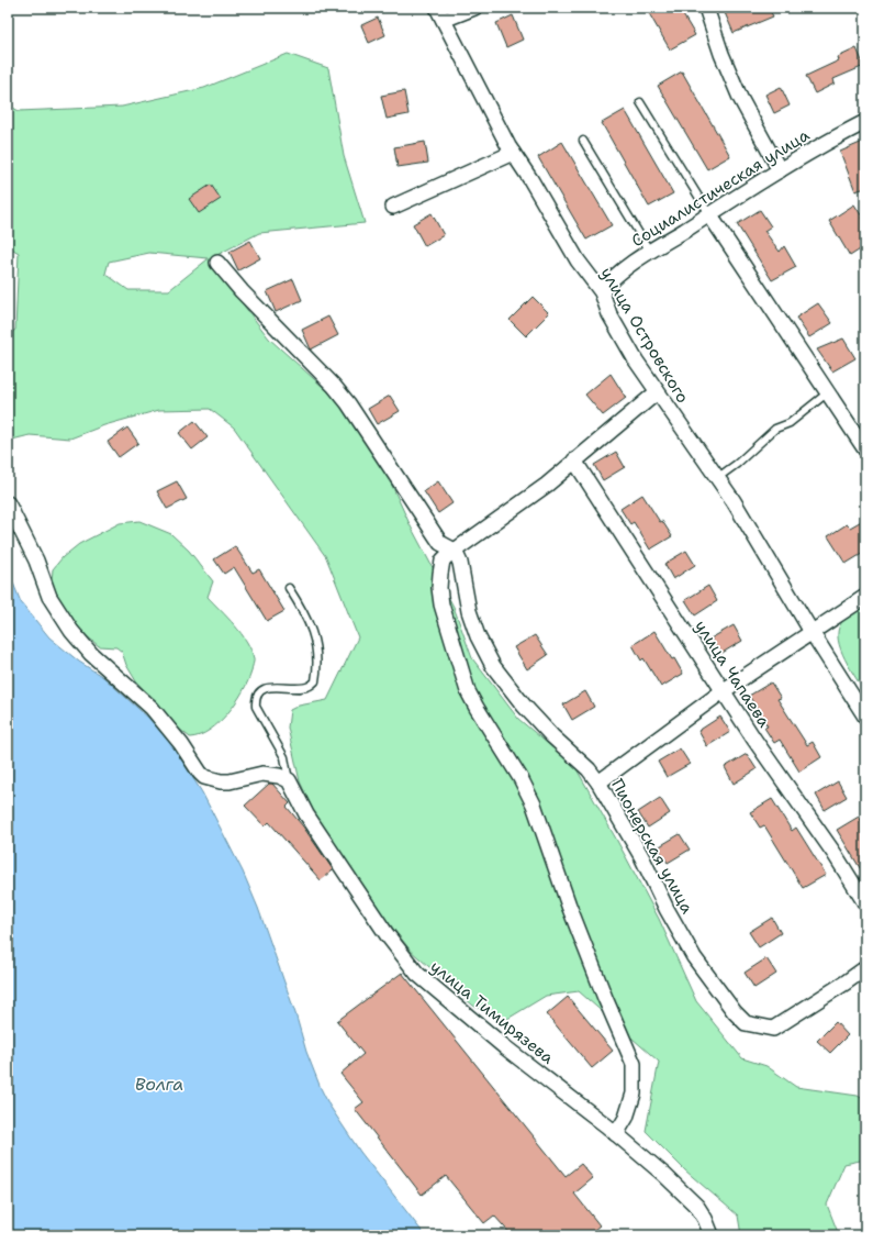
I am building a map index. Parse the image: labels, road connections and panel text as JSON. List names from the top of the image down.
{
  "streets": {
    "street": [
      "Социалистическая улица",
      "улица Островского",
      "улица Чапаева",
      "Пионерская улица",
      "улица Тимирязева"
    ]
  },
  "crossings": [
    ["Социалистическая улица", "улица Островского"]
  ],
  "water": ["Волга"]
}
